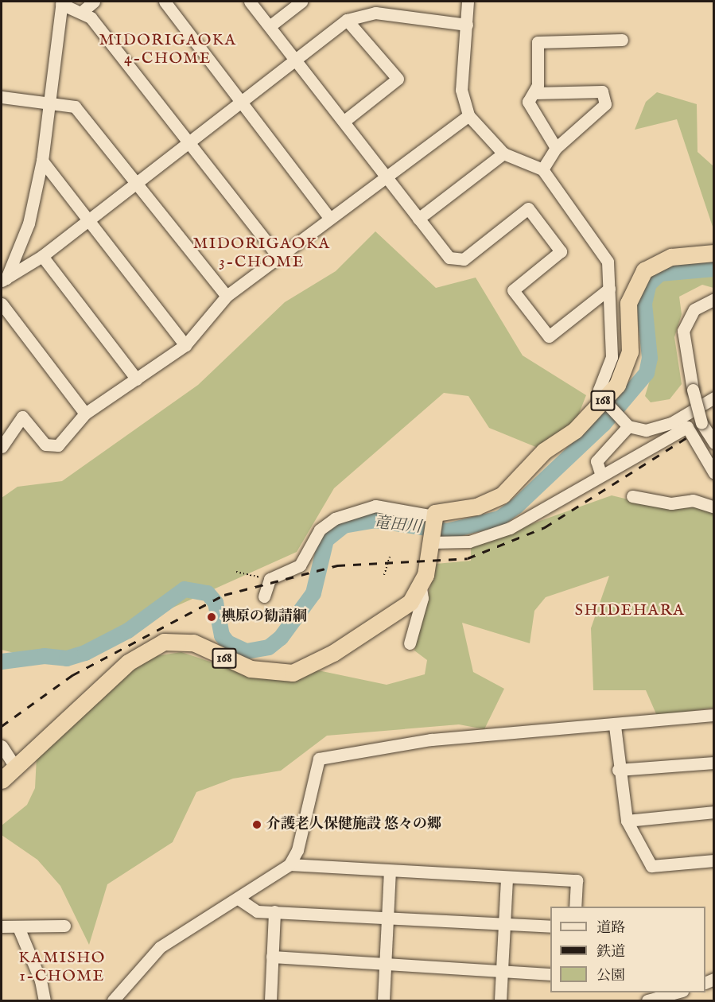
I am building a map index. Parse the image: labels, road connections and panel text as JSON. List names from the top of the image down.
{
  "streets": {
    "highway": ["168"]
  },
  "districts": [
    "MIDORIGAOKA 4-CHOME",
    "MIDORIGAOKA 3-CHOME",
    "SHIDEHARA",
    "KAMISHO 1-CHOME"
  ],
  "water": ["竜田川"],
  "places": ["椣原の勧請綱", "介護老人保健施設 悠々の郷"],
  "legend": ["道路", "鉄道", "公園"]
}
